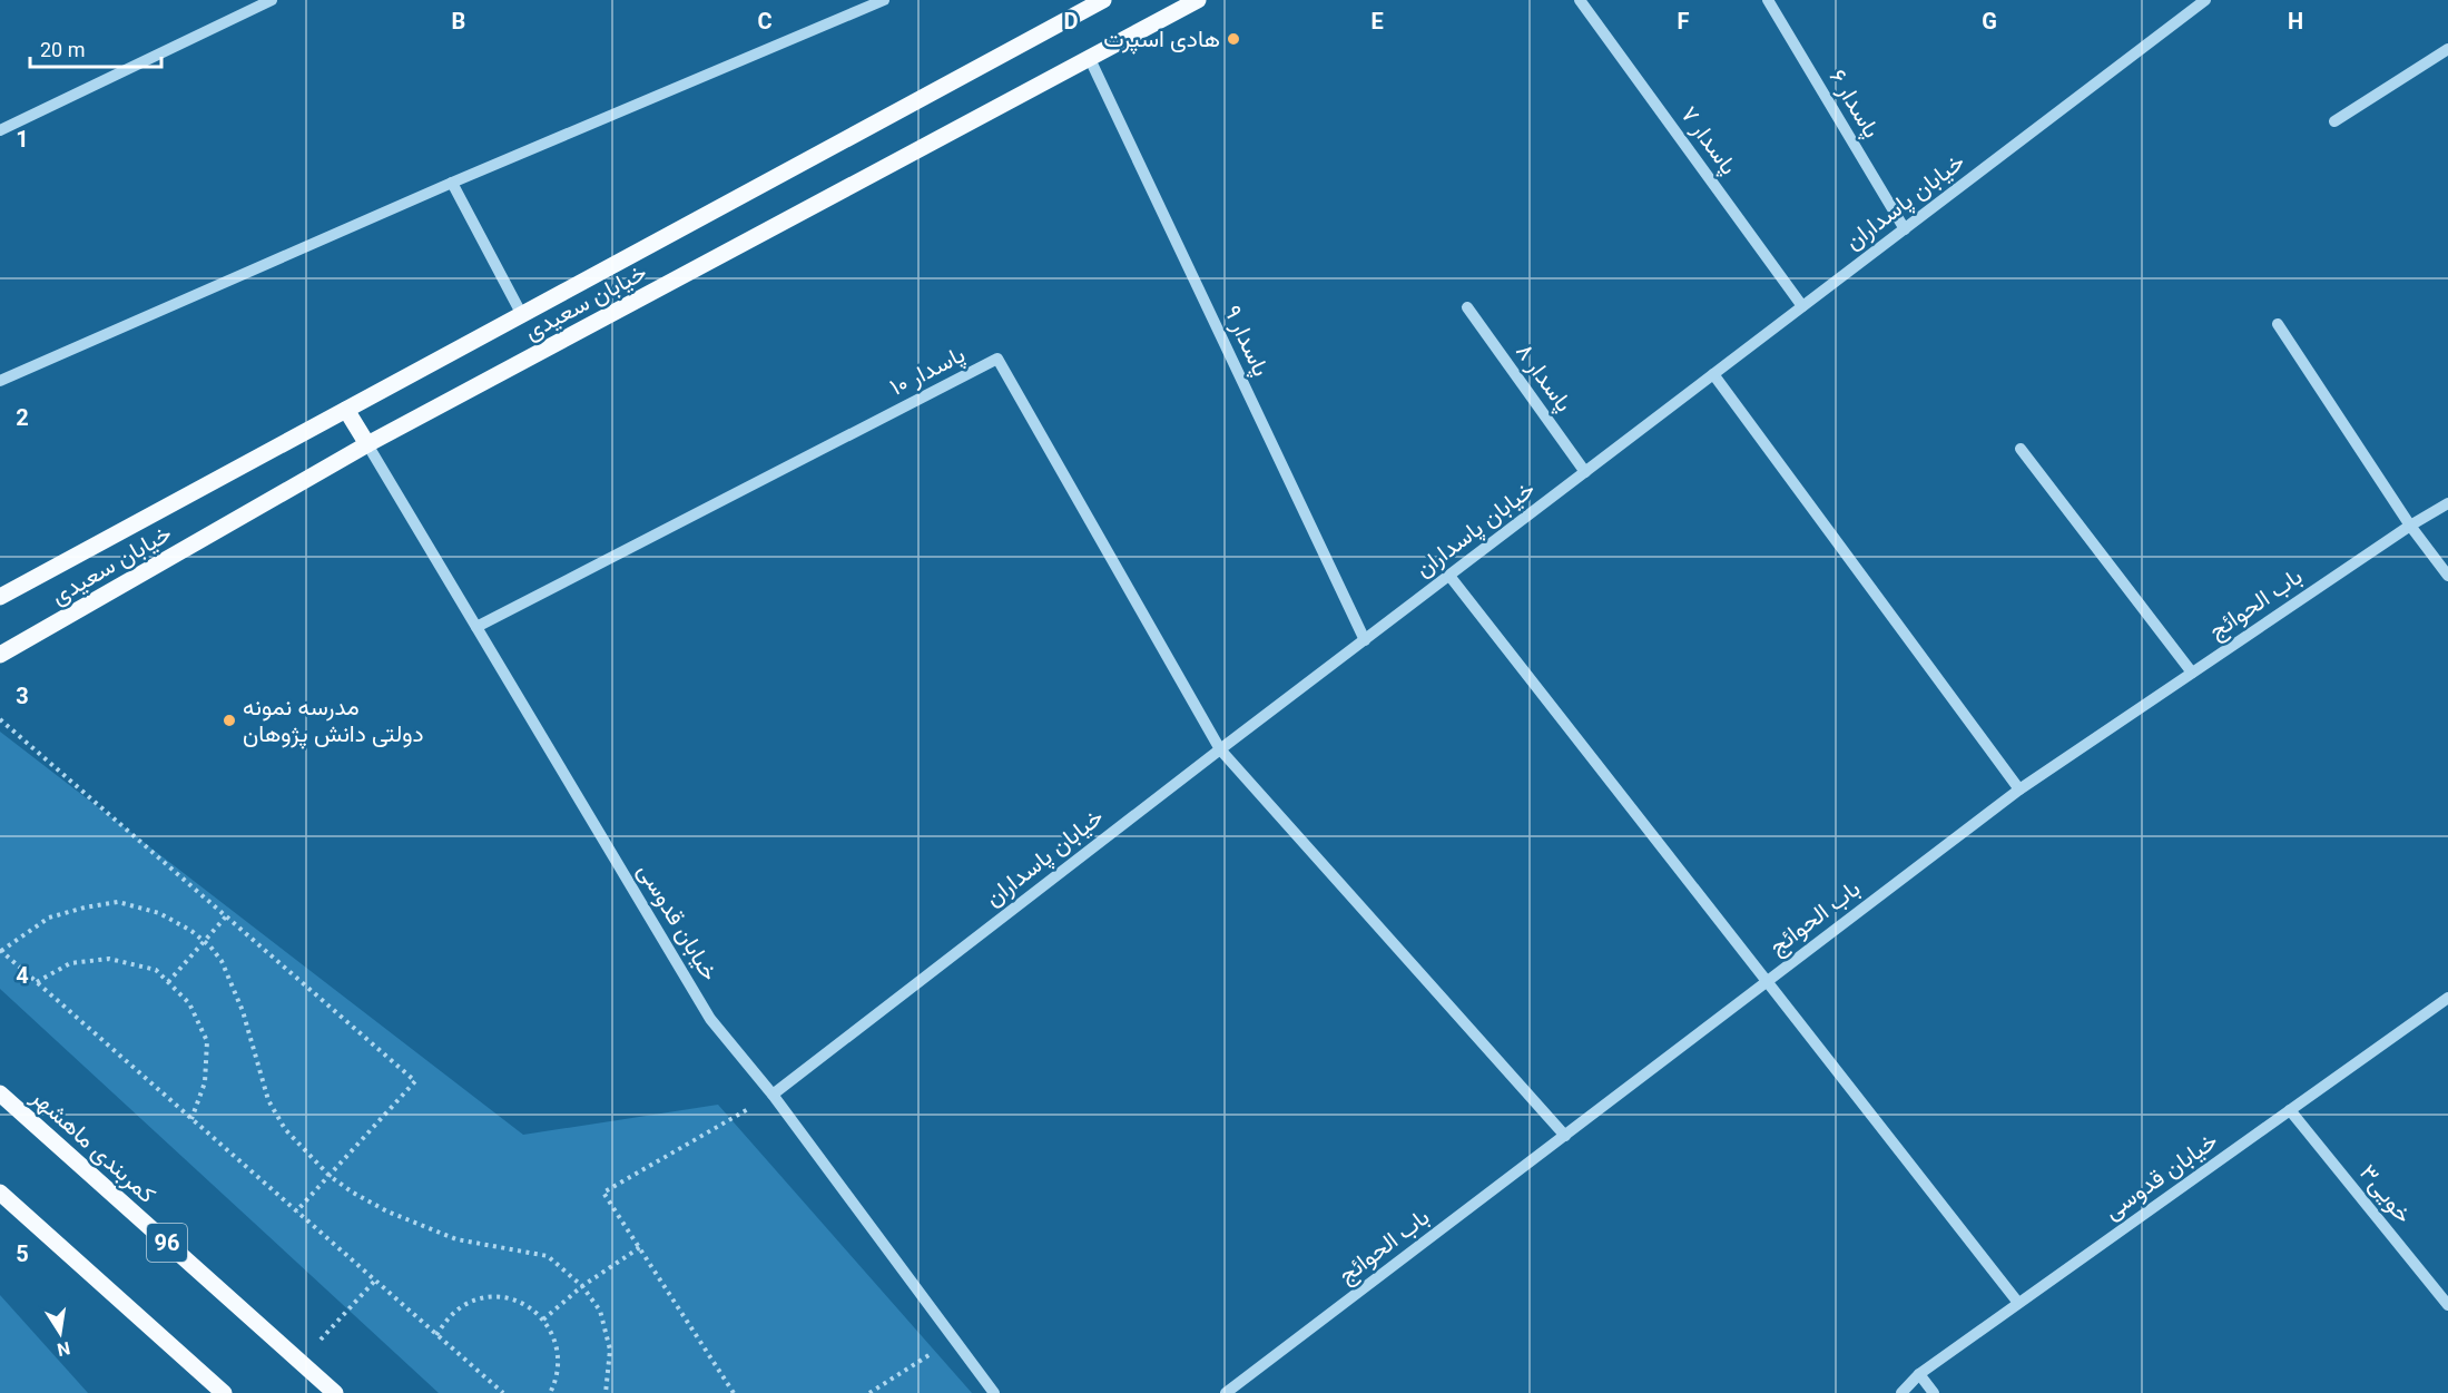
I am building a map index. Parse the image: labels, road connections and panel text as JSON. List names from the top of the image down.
{
  "streets": {
    "main road": ["خیابان سعیدی", "کمربندی ماهشهر", "96"],
    "street": [
      "پاسدار ۶",
      "پاسدار ۷",
      "خیابان پاسداران",
      "پاسدار ۹",
      "پاسدار ۱۰",
      "پاسدار ۸",
      "باب الحوائج",
      "خیابان قدوسی",
      "خویی۳"
    ]
  },
  "crossings": [
    ["پاسدار ۶", "خیابان پاسداران"],
    ["پاسدار ۷", "خیابان پاسداران"],
    ["خیابان پاسداران", "پاسدار ۹"],
    ["خیابان پاسداران", "پاسدار ۱۰"],
    ["خیابان پاسداران", "پاسدار ۸"],
    ["خیابان پاسداران", "خیابان قدوسی"],
    ["خیابان سعیدی", "پاسدار ۹"],
    ["خیابان سعیدی", "خیابان قدوسی"],
    ["پاسدار ۱۰", "خیابان قدوسی"],
    ["خیابان قدوسی", "خویی۳"]
  ],
  "places": ["هادی اسپرت", "مدرسه نمونه دولتی دانش پژوهان"],
  "scale_bar": "20 m",
  "north": "bottom",
  "grid": {
    "columns": [
      "B",
      "C",
      "D",
      "E",
      "F",
      "G",
      "H"
    ],
    "rows": [
      "1",
      "2",
      "3",
      "4",
      "5"
    ]
  }
}
